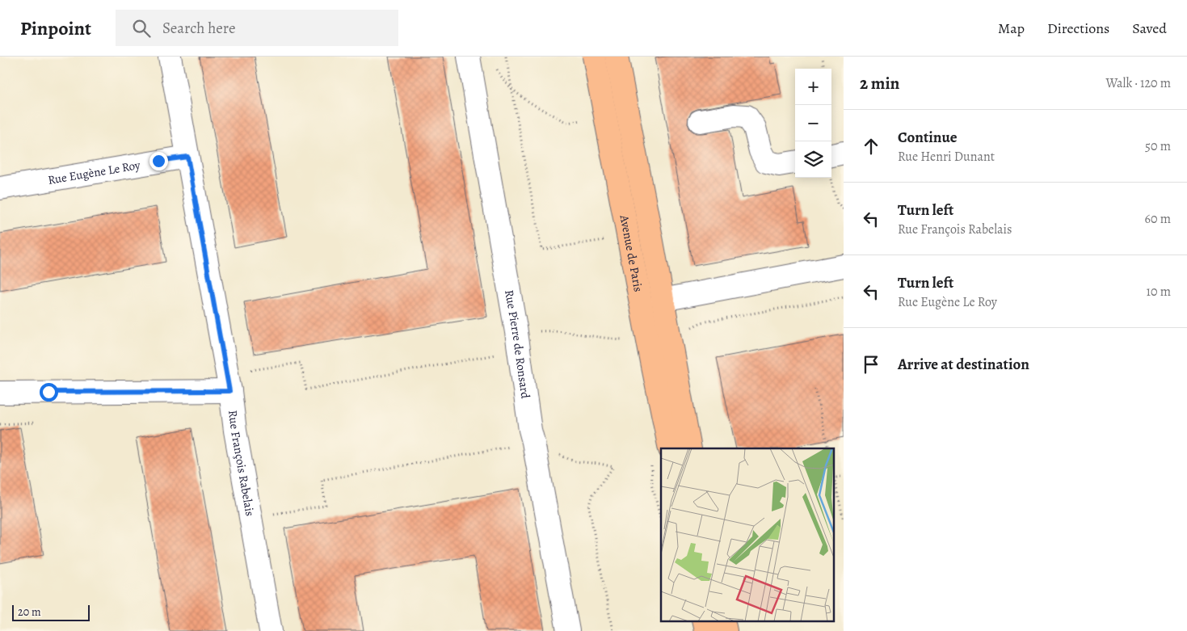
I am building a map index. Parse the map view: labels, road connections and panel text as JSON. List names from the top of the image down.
{
  "streets": {
    "main road": ["Avenue de Paris"],
    "street": ["Rue Eugène Le Roy", "Rue Pierre de Ronsard", "Rue François Rabelais"]
  },
  "crossings": [
    ["Rue Eugène Le Roy", "Rue François Rabelais"]
  ],
  "scale_bar": "20 m",
  "page": {
    "header": "Pinpoint",
    "search": "Search here",
    "nav": ["Map", "Directions", "Saved"],
    "heading": ["2 min", "Walk · 120 m"],
    "map_buttons": ["+", "−"],
    "list": [
      ["Continue", "Rue Henri Dunant", "50 m"],
      ["Turn left", "Rue François Rabelais", "60 m"],
      ["Turn left", "Rue Eugène Le Roy", "10 m"],
      "Arrive at destination"
    ],
    "scale": "20 m"
  }
}
